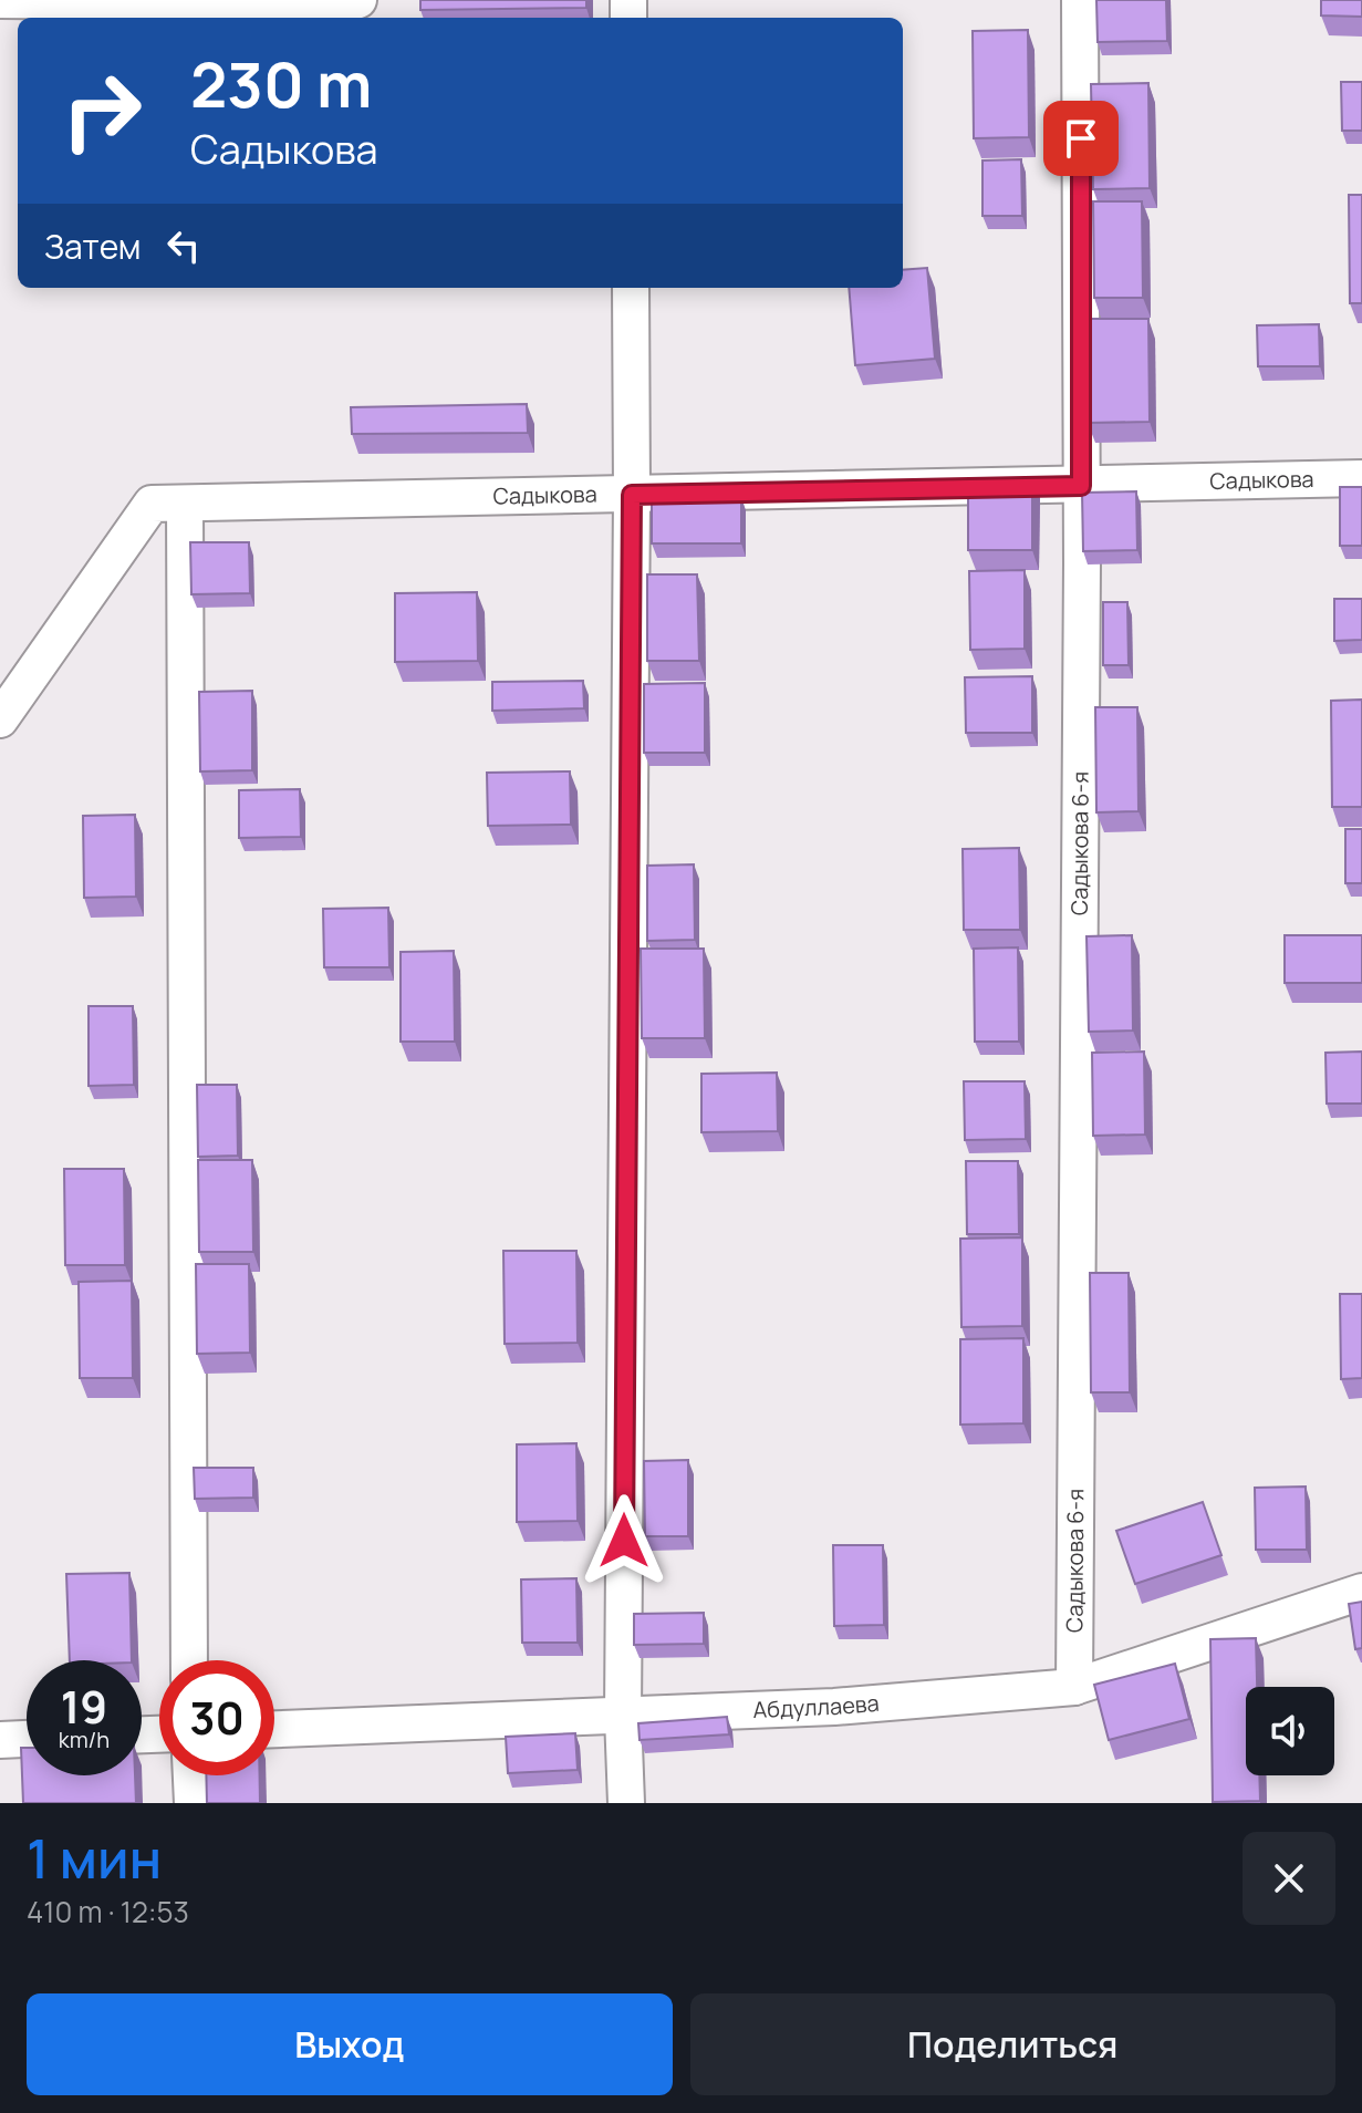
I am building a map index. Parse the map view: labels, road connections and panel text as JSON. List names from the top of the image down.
{
  "streets": {
    "street": ["Садыкова", "Садыкова 6-я", "Абдуллаева"]
  },
  "crossings": [
    ["Садыкова", "Садыкова 6-я"],
    ["Садыкова 6-я", "Абдуллаева"]
  ],
  "page": {
    "turn": ["230 m", "Садыкова"],
    "then": "Затем",
    "speed": "19 km/h",
    "limit": "30",
    "heading": ["1 мин", "410 m · 12:53"],
    "buttons": ["Выход", "Поделиться"]
  }
}
